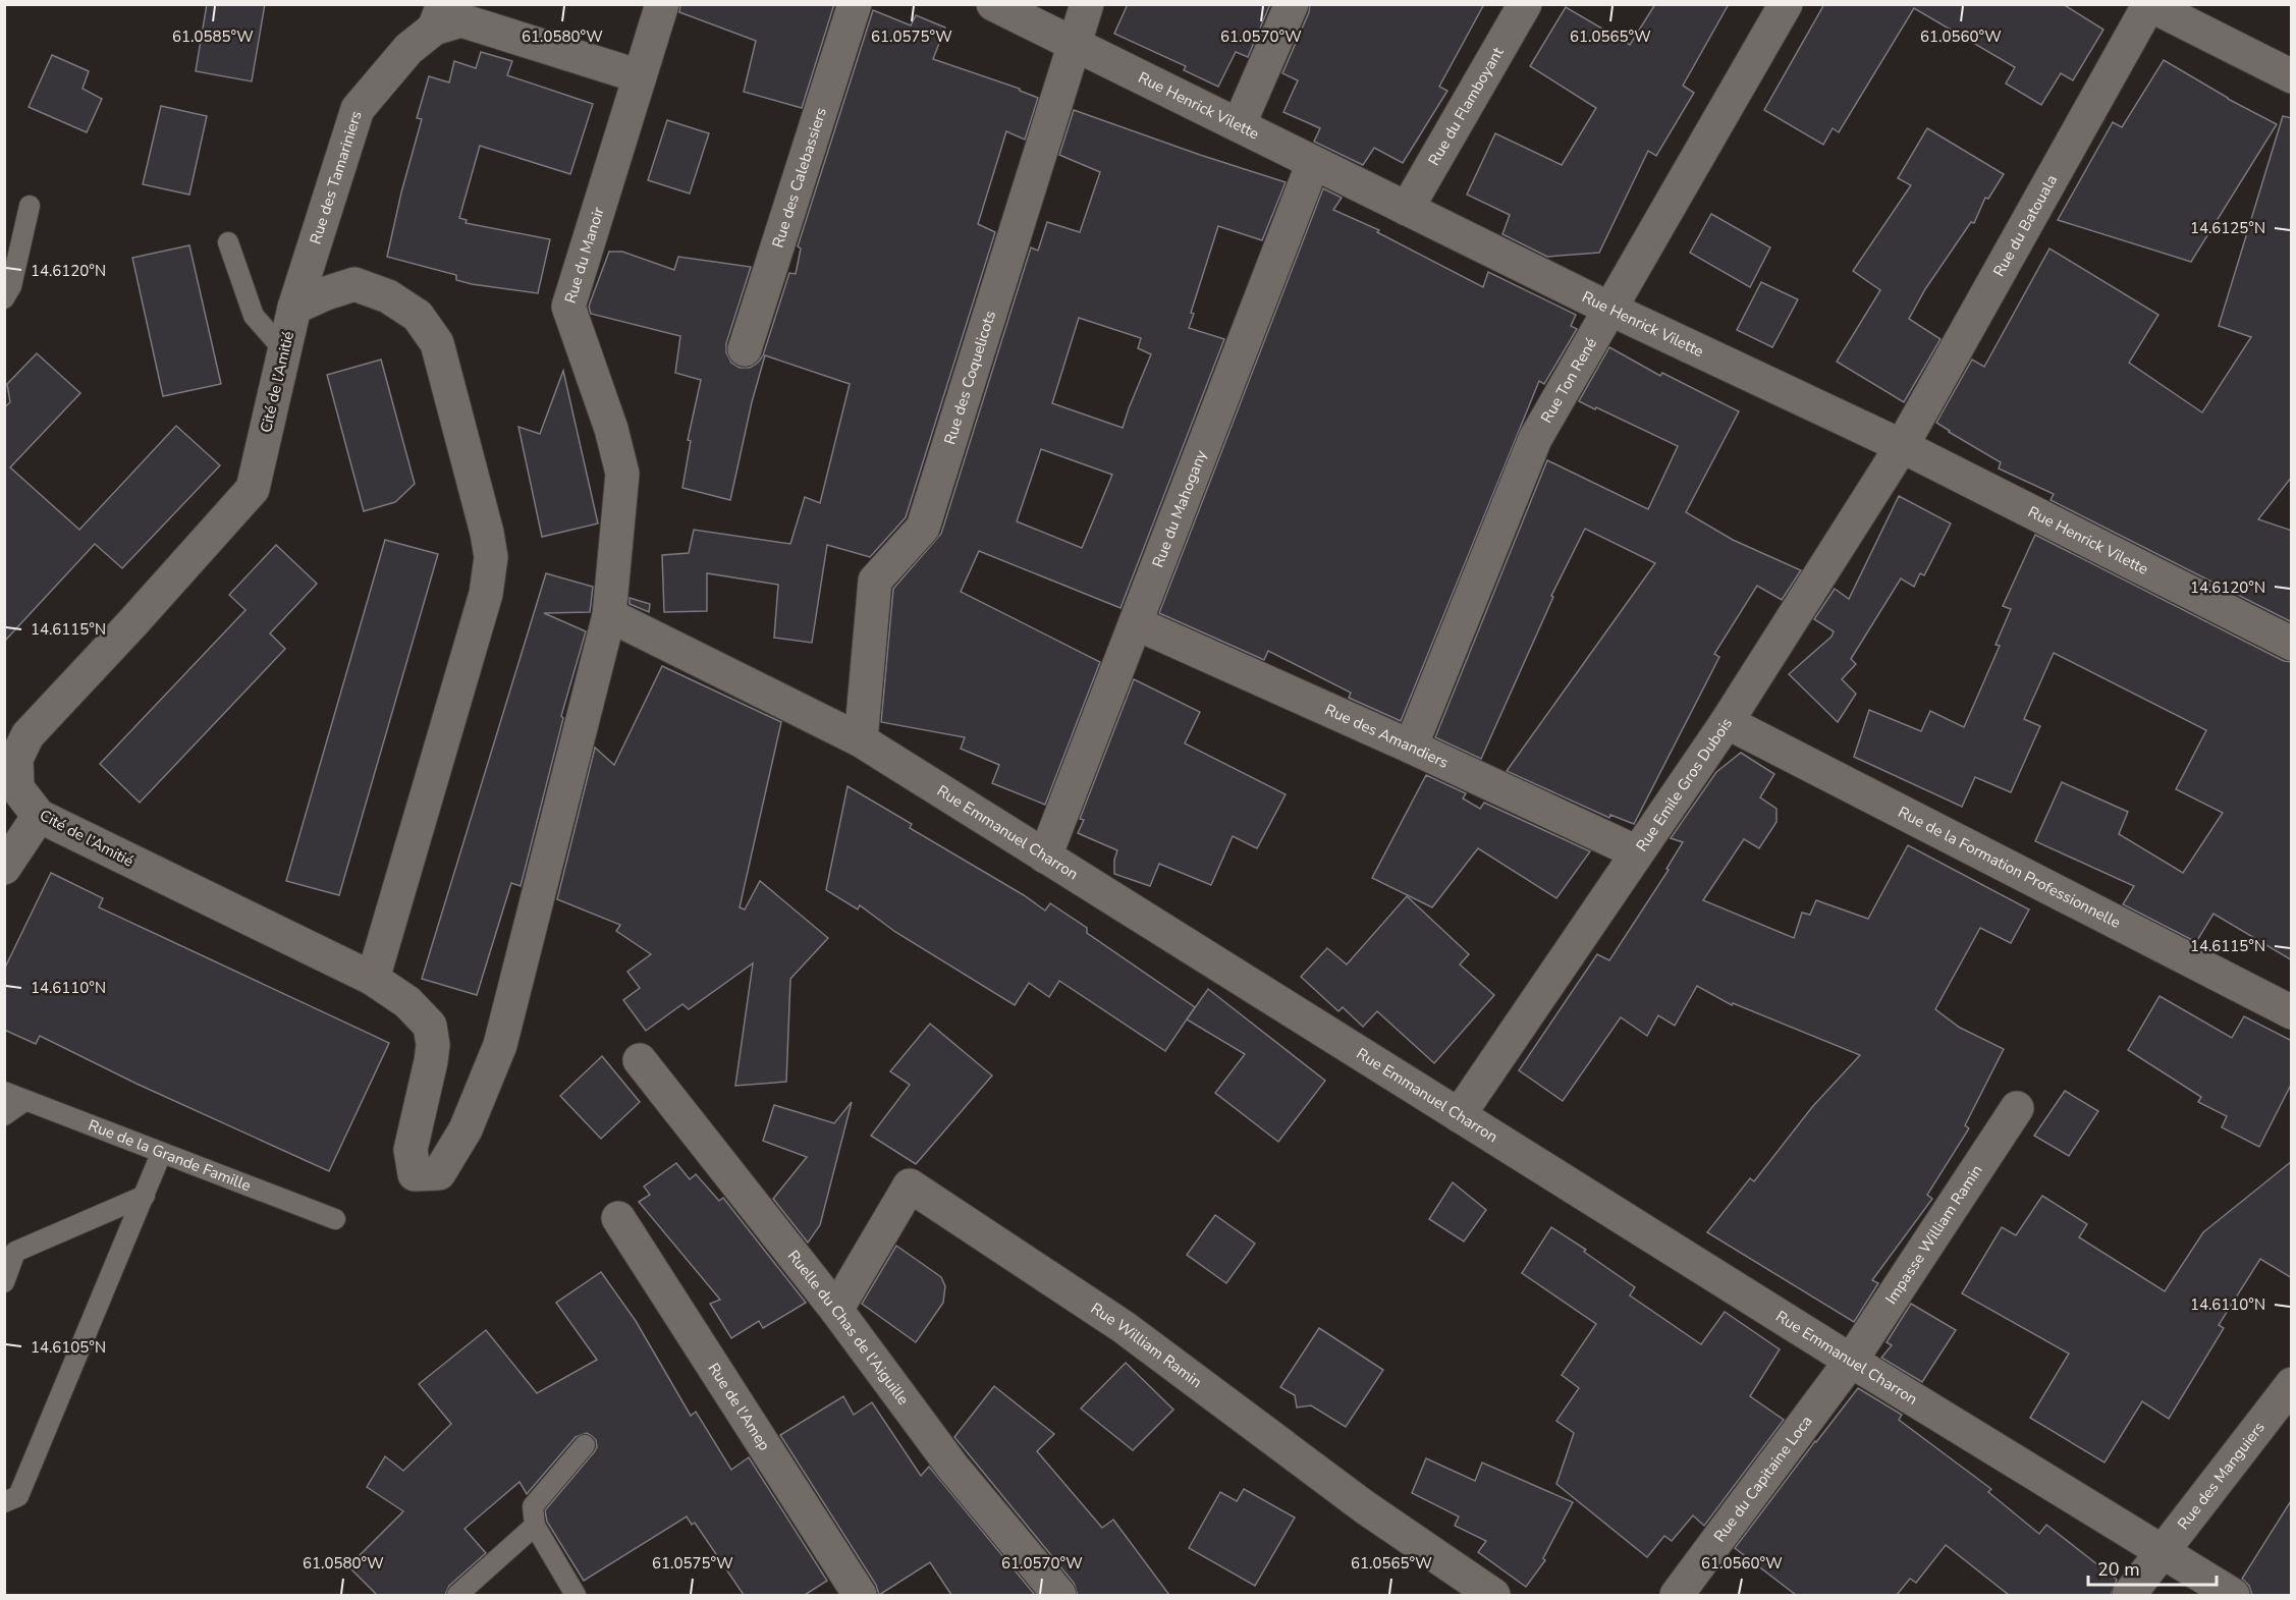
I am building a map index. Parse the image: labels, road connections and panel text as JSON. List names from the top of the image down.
{
  "streets": {
    "street": [
      "Rue Henrick Vilette",
      "Rue du Flamboyant",
      "Rue des Calebassiers",
      "Rue des Tamariniers",
      "Rue du Batouala",
      "Rue du Manoir",
      "Rue des Coquelicots",
      "Rue Ton René",
      "Cité de l’Amitié",
      "Rue du Mahogany",
      "Rue des Amandiers",
      "Rue Emile Gros Dubois",
      "Rue Emmanuel Charron",
      "Rue de la Formation Professionnelle",
      "Impasse William Ramin",
      "Ruelle du Chas de l'Aiguille",
      "Rue William Ramin",
      "Rue de l'Amep",
      "Rue des Manguiers",
      "Rue du Capitaine Loca"
    ],
    "lane": ["Rue de la Grande Famille"]
  },
  "crossings": [
    ["Rue Henrick Vilette", "Rue du Flamboyant"],
    ["Rue Henrick Vilette", "Rue du Batouala"],
    ["Rue Henrick Vilette", "Rue des Coquelicots"],
    ["Rue Henrick Vilette", "Rue Ton René"],
    ["Rue Henrick Vilette", "Rue du Mahogany"],
    ["Rue Henrick Vilette", "Rue Emile Gros Dubois"],
    ["Rue des Tamariniers", "Cité de l’Amitié"],
    ["Rue du Batouala", "Rue Emile Gros Dubois"],
    ["Rue du Manoir", "Cité de l’Amitié"],
    ["Rue du Manoir", "Rue Emmanuel Charron"],
    ["Rue des Coquelicots", "Rue Emmanuel Charron"],
    ["Rue Ton René", "Rue des Amandiers"],
    ["Cité de l’Amitié", "Rue Emmanuel Charron"],
    ["Rue du Mahogany", "Rue des Amandiers"],
    ["Rue du Mahogany", "Rue Emmanuel Charron"],
    ["Rue des Amandiers", "Rue Emile Gros Dubois"],
    ["Rue Emile Gros Dubois", "Rue Emmanuel Charron"],
    ["Rue Emile Gros Dubois", "Rue de la Formation Professionnelle"],
    ["Rue Emmanuel Charron", "Impasse William Ramin"],
    ["Rue Emmanuel Charron", "Rue des Manguiers"],
    ["Rue Emmanuel Charron", "Rue du Capitaine Loca"],
    ["Impasse William Ramin", "Rue du Capitaine Loca"],
    ["Ruelle du Chas de l'Aiguille", "Rue William Ramin"]
  ],
  "scale_bar": "20 m",
  "coordinates": [
    "61.0585°W",
    "61.0580°W",
    "61.0575°W",
    "61.0570°W",
    "61.0565°W",
    "61.0560°W",
    "14.6125°N",
    "14.6120°N",
    "14.6115°N",
    "14.6110°N",
    "14.6105°N"
  ]
}
